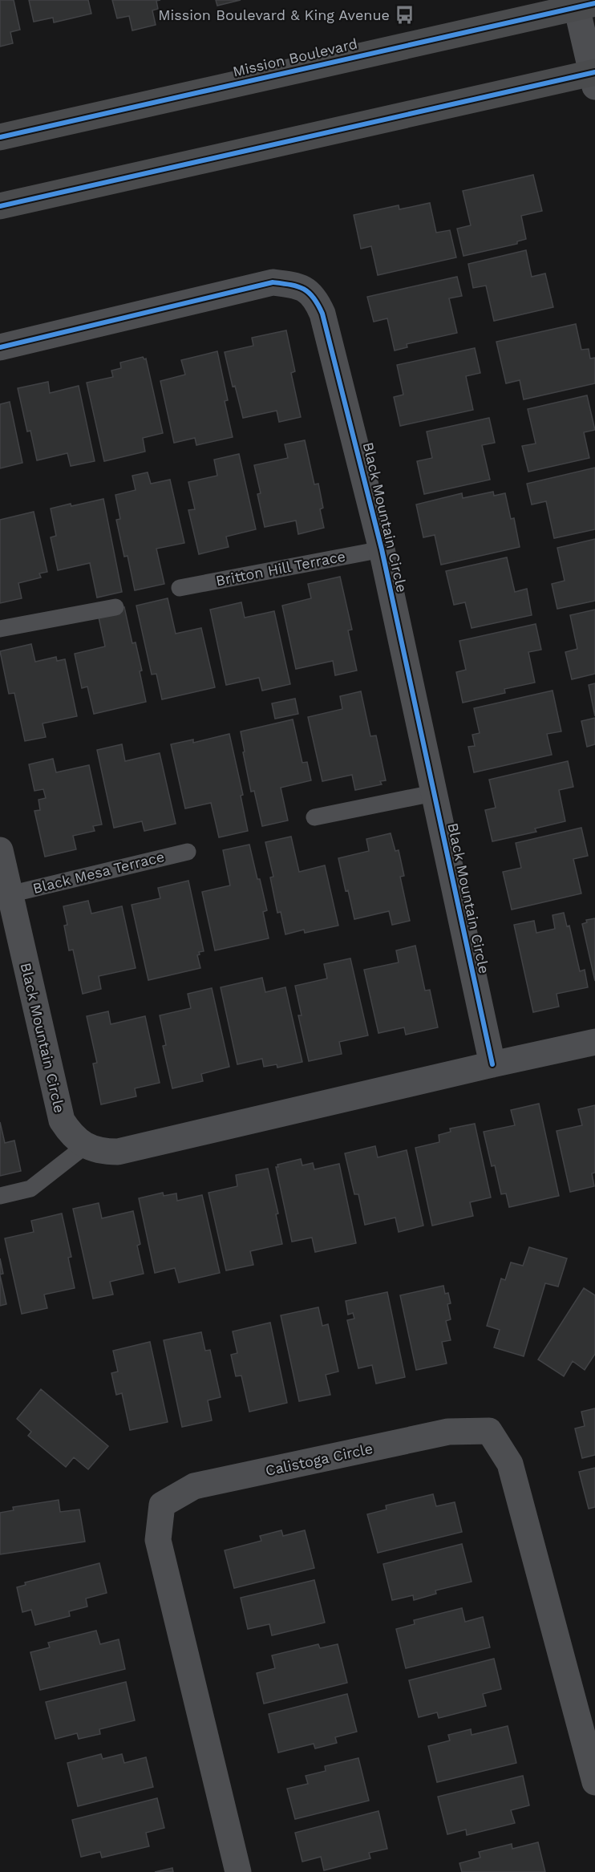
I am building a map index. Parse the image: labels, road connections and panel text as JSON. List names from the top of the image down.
{
  "streets": {
    "main road": ["Mission Boulevard"],
    "street": ["Black Mountain Circle", "Calistoga Circle"],
    "lane": ["Britton Hill Terrace", "Black Mesa Terrace"]
  },
  "crossings": [
    ["Black Mountain Circle", "Britton Hill Terrace"],
    ["Black Mountain Circle", "Black Mesa Terrace"]
  ],
  "places": {
    "bus stop": ["Mission Boulevard & King Avenue"]
  }
}
